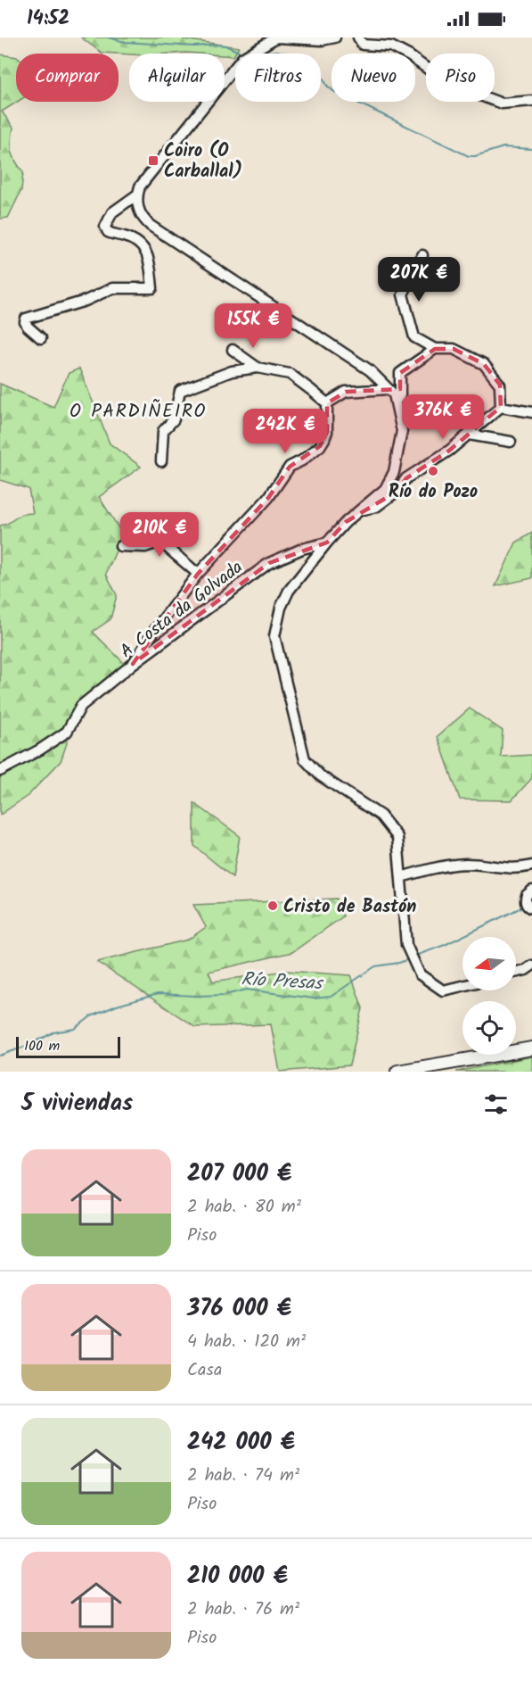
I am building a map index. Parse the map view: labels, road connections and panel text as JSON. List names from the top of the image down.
{
  "streets": {
    "street": ["A Costa da Golvada"]
  },
  "districts": ["O PARDIÑEIRO"],
  "water": ["Río Presas"],
  "places": {
    "transit": ["Coiro (O Carballal)"],
    "other": ["Río do Pozo", "Cristo de Bastón"]
  },
  "scale_bar": "100 m",
  "north": "left",
  "page": {
    "status": "14:52",
    "chip": [
      "Comprar",
      "Alquilar",
      "Filtros",
      "Nuevo",
      "Piso"
    ],
    "price": [
      "207K €",
      "155K €",
      "376K €",
      "242K €",
      "210K €"
    ],
    "scale": "100 m",
    "heading": "5 viviendas",
    "list": [
      {
        "name": "207 000 €",
        "note": "2 hab. · 80 m² · Piso"
      },
      {
        "name": "376 000 €",
        "note": "4 hab. · 120 m² · Casa"
      },
      {
        "name": "242 000 €",
        "note": "2 hab. · 74 m² · Piso"
      },
      {
        "name": "210 000 €",
        "note": "2 hab. · 76 m² · Piso"
      }
    ]
  }
}
